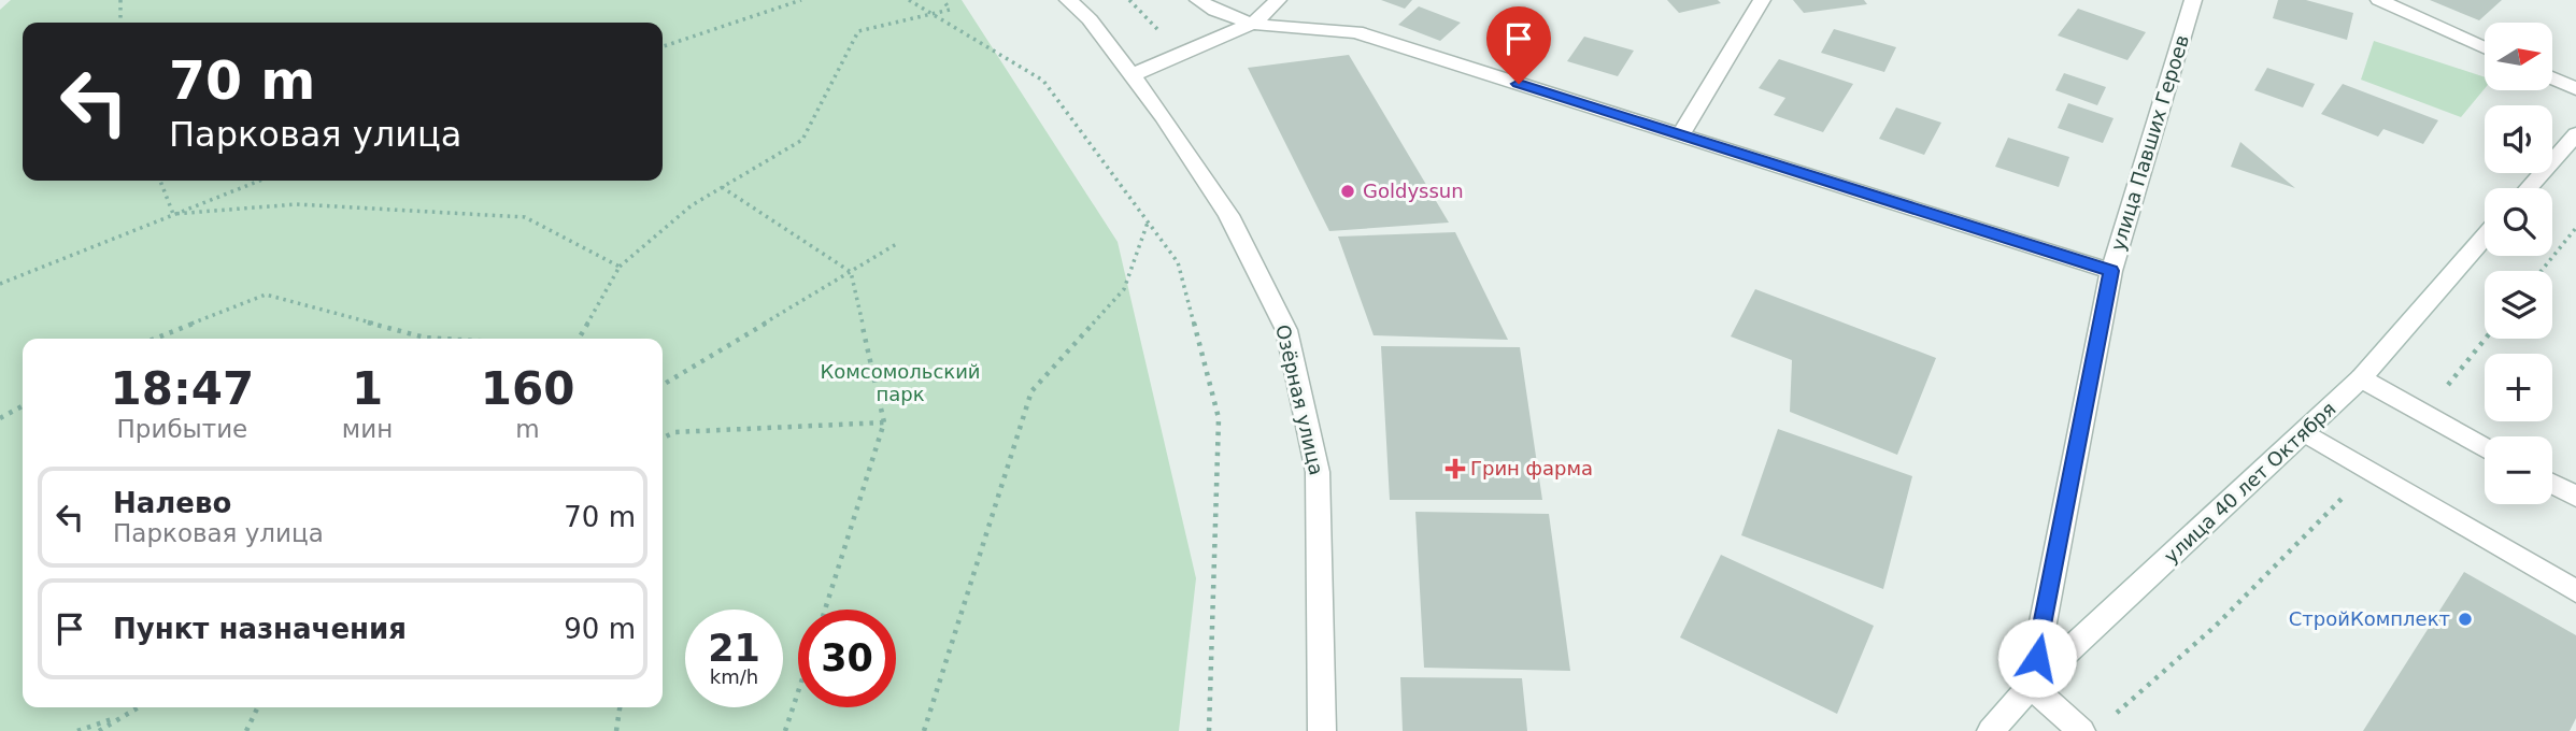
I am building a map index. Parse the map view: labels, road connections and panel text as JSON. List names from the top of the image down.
{
  "streets": {
    "street": ["улица Павших Героев", "Озёрная улица", "улица 40 лет Октября"]
  },
  "crossings": [
    ["улица Павших Героев", "улица 40 лет Октября"]
  ],
  "parks": ["Комсомольский парк"],
  "places": {
    "other": ["Goldyssun", "СтройКомплект"],
    "health": ["Грин фарма"]
  },
  "north": "right",
  "page": {
    "map_buttons": ["+", "−"],
    "turn": ["70 m", "Парковая улица"],
    "eta": [
      "18:47",
      "Прибытие",
      "1",
      "мин",
      "160",
      "m"
    ],
    "list": [
      {
        "name": "Налево",
        "note": "Парковая улица",
        "value": "70 m"
      },
      {
        "name": "Пункт назначения",
        "value": "90 m"
      }
    ],
    "speed": "21 km/h",
    "limit": "30"
  }
}
